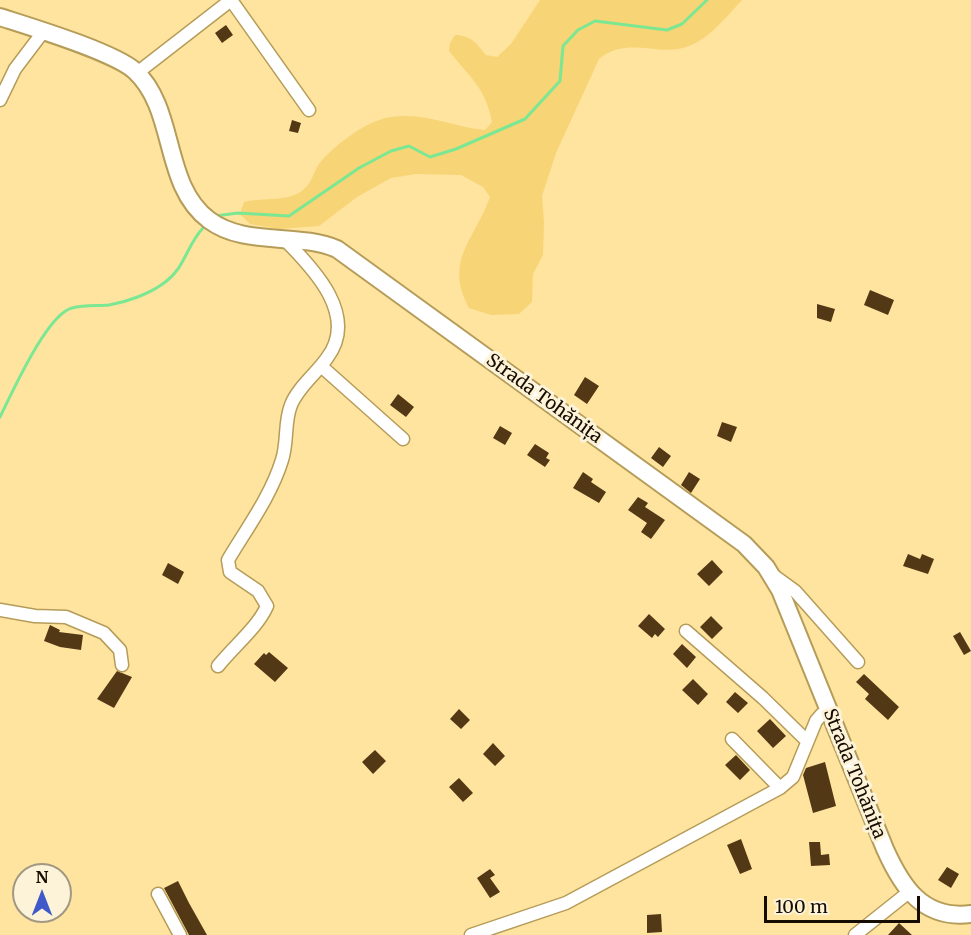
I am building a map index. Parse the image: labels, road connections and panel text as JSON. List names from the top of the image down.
{
  "streets": {
    "main road": ["Strada Tohănița"]
  },
  "scale_bar": "100 m",
  "north": "top"
}
